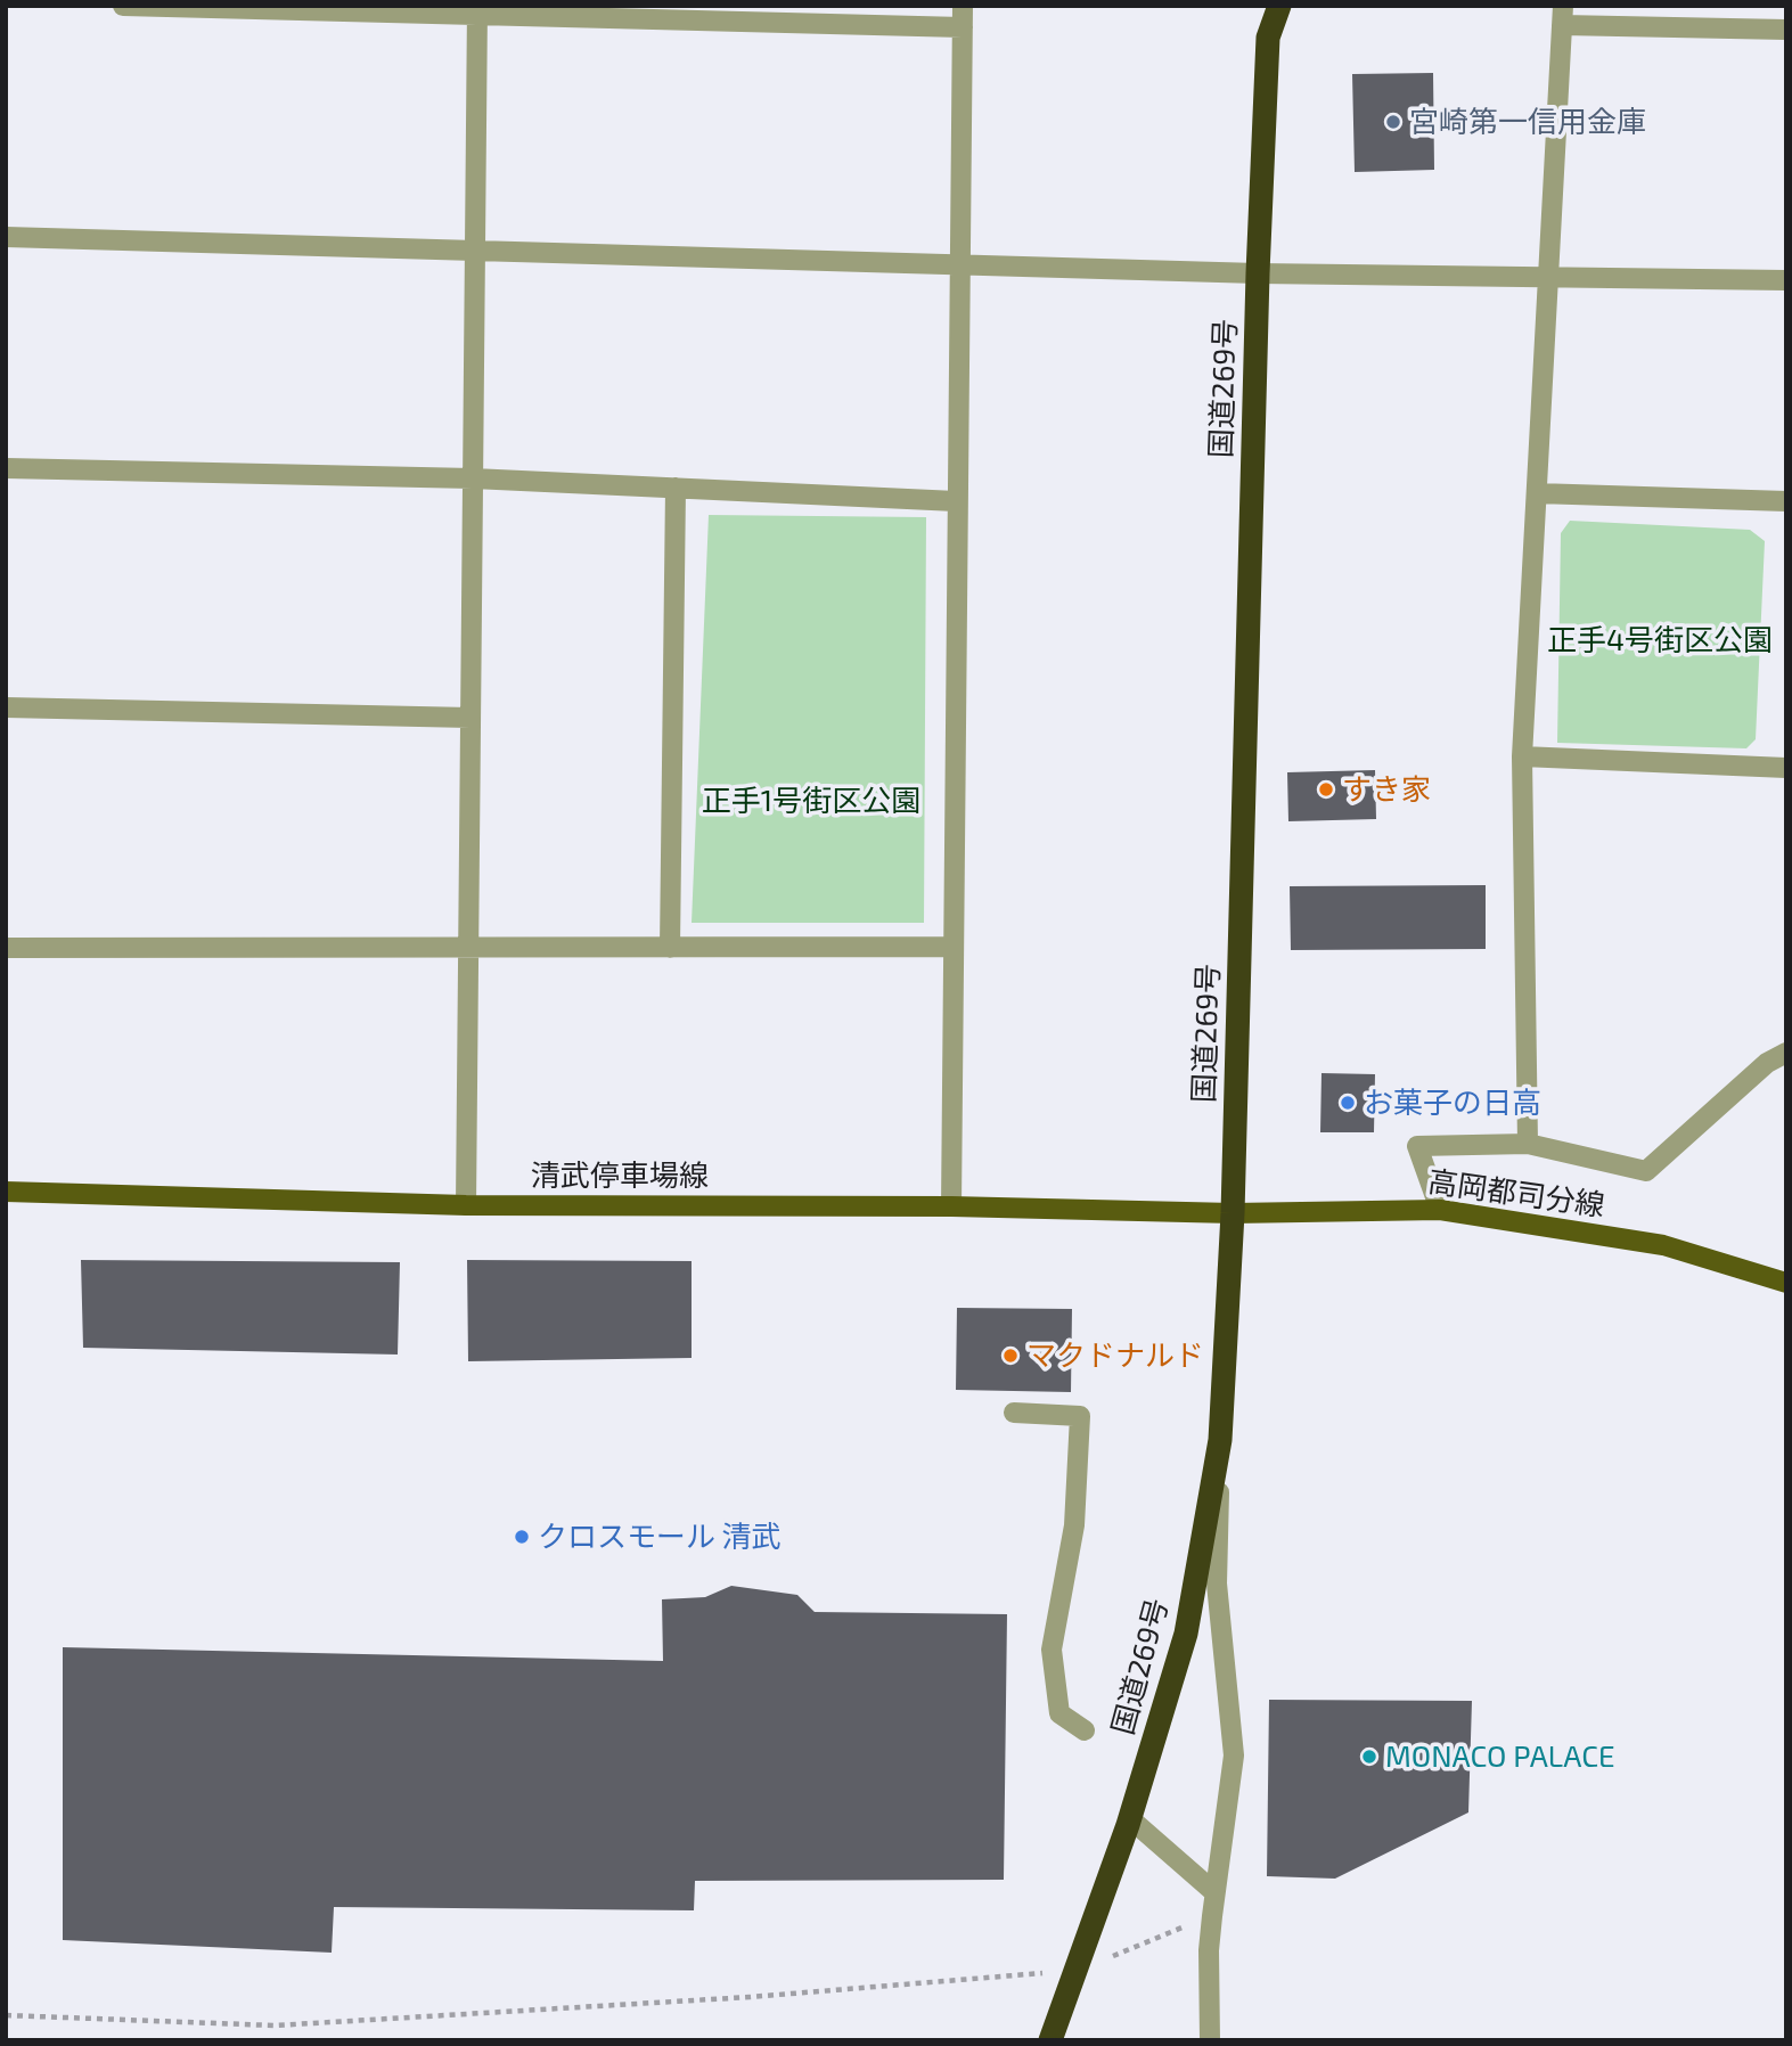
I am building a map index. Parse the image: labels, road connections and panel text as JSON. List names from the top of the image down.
{
  "streets": {
    "highway": ["国道269号"],
    "main road": ["清武停車場線", "高岡都司分線"]
  },
  "crossings": [
    ["国道269号", "清武停車場線"],
    ["国道269号", "高岡都司分線"],
    ["清武停車場線", "高岡都司分線"]
  ],
  "parks": ["正手4号街区公園", "正手1号街区公園"],
  "places": [
    "宮崎第一信用金庫",
    "すき家",
    "お菓子の日高",
    "マクドナルド",
    "クロスモール 清武",
    "MONACO PALACE"
  ]
}
